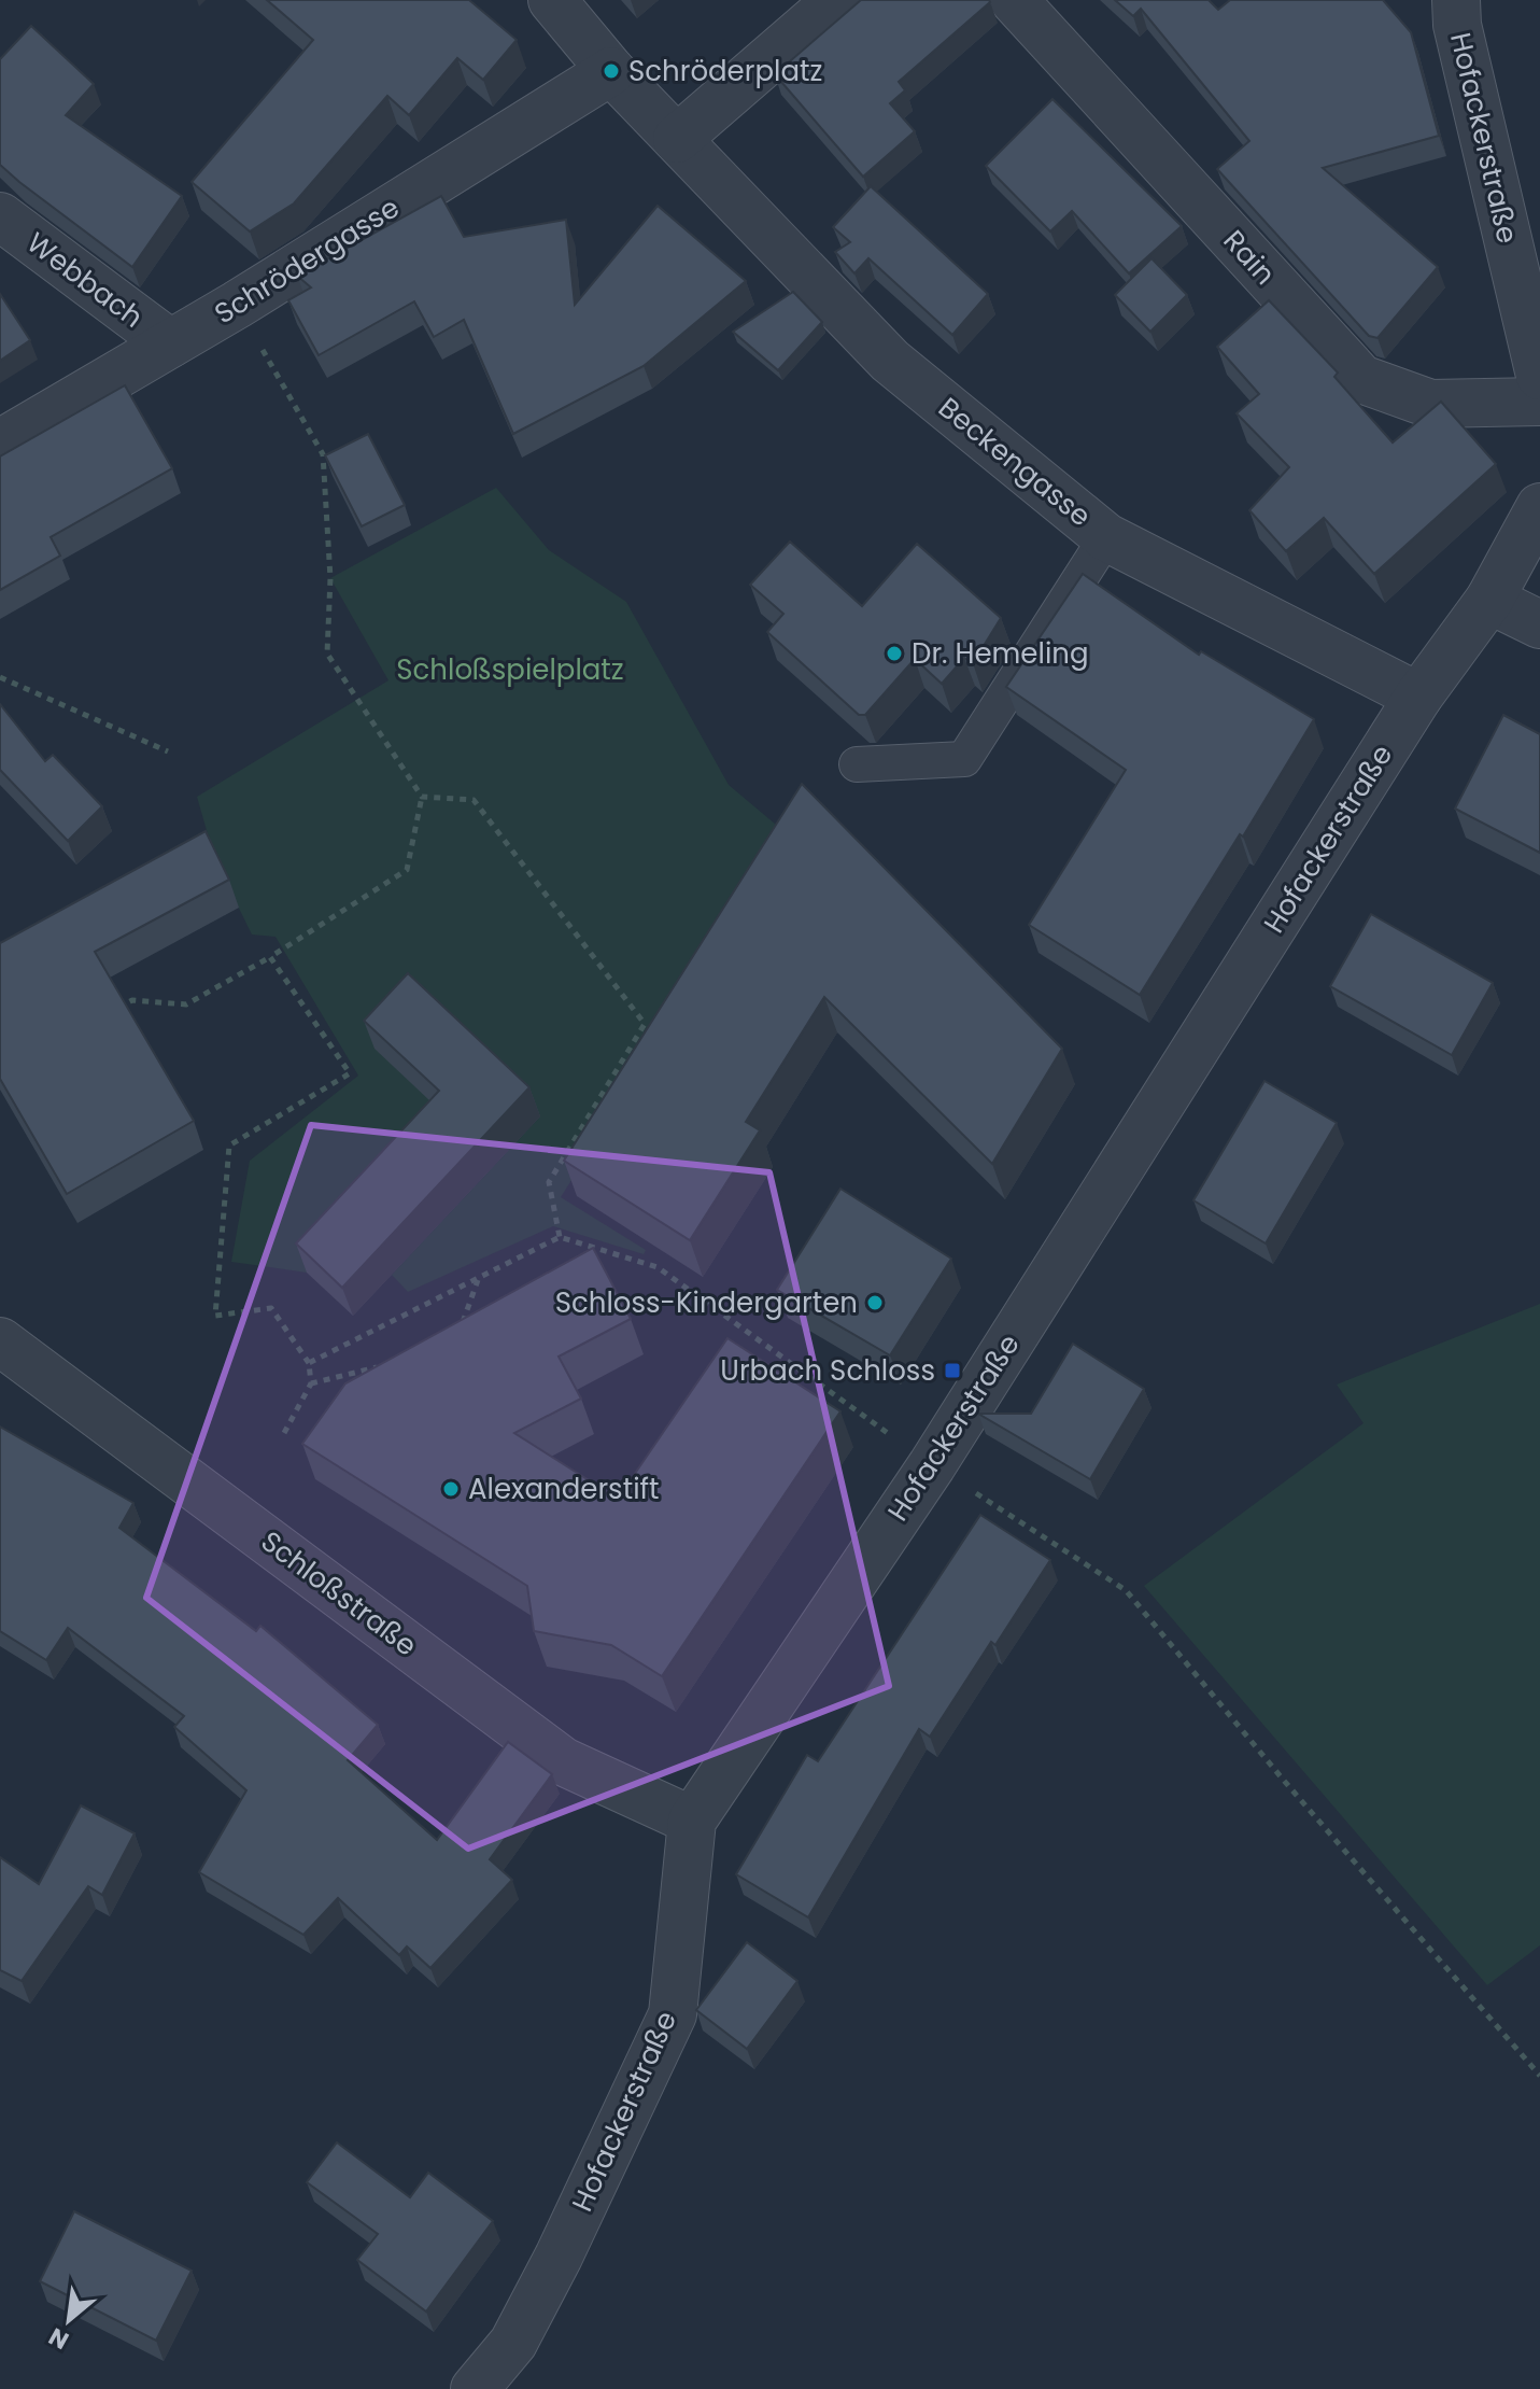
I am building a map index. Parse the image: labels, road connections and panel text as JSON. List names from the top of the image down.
{
  "streets": {
    "street": [
      "Hofackerstraße",
      "Rain",
      "Schrödergasse",
      "Webbach",
      "Beckengasse",
      "Schloßstraße"
    ]
  },
  "crossings": [
    ["Hofackerstraße", "Beckengasse"],
    ["Hofackerstraße", "Schloßstraße"],
    ["Schrödergasse", "Webbach"],
    ["Schrödergasse", "Beckengasse"]
  ],
  "parks": ["Schloßspielplatz"],
  "places": {
    "other": [
      "Schröderplatz",
      "Dr. Hemeling",
      "Schloss-Kindergarten",
      "Alexanderstift"
    ],
    "transit": ["Urbach Schloss"]
  },
  "north": "bottom left"
}
